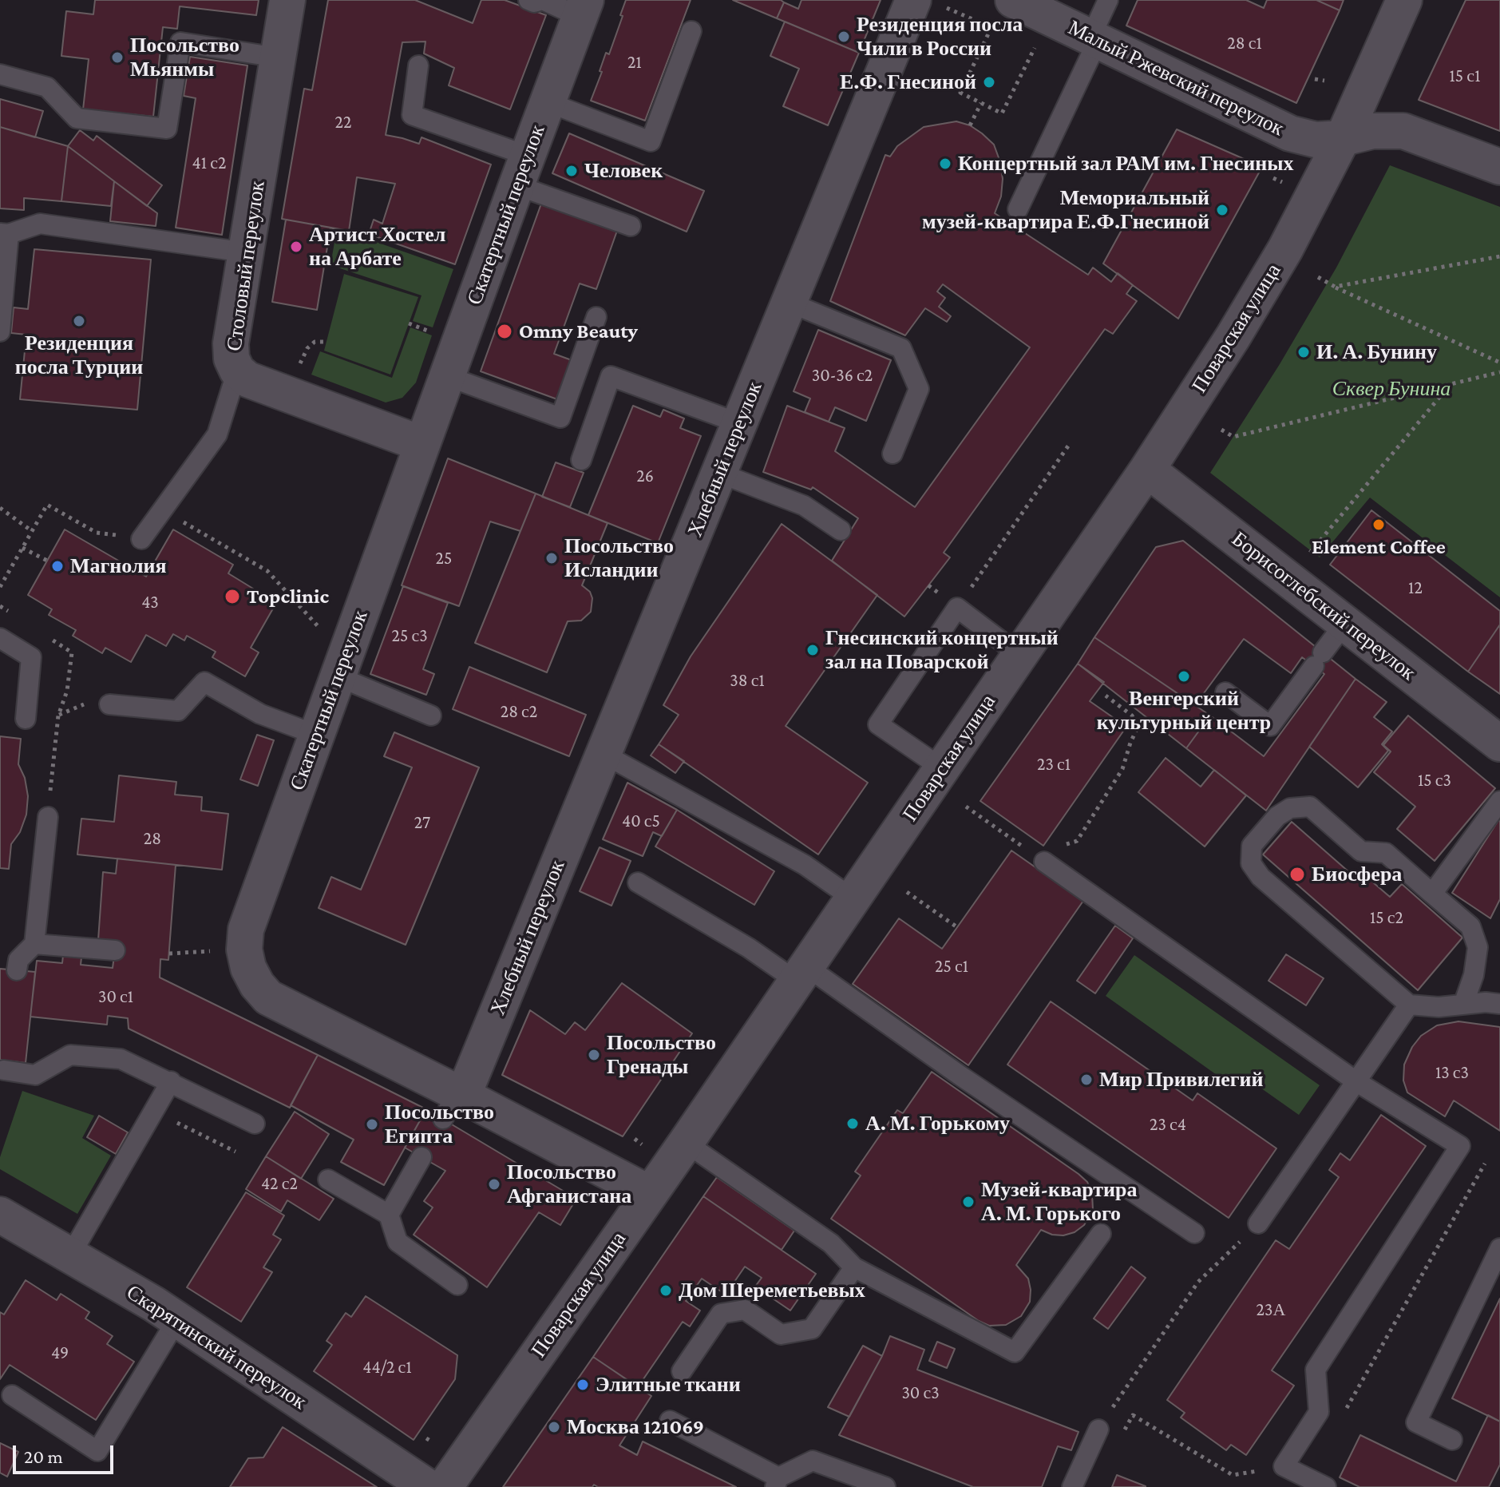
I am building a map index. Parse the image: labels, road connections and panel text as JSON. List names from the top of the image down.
{
  "streets": {
    "street": [
      "Малый Ржевский переулок",
      "Скатертный переулок",
      "Столовый переулок",
      "Поварская улица",
      "Хлебный переулок",
      "Борисоглебский переулок",
      "Скарятинский переулок"
    ]
  },
  "crossings": [
    ["Малый Ржевский переулок", "Поварская улица"],
    ["Скатертный переулок", "Столовый переулок"],
    ["Скатертный переулок", "Поварская улица"],
    ["Скатертный переулок", "Хлебный переулок"],
    ["Поварская улица", "Борисоглебский переулок"]
  ],
  "parks": ["Сквер Бунина"],
  "places": [
    "Резиденция посла Чили в России",
    "Посольство Мьянмы",
    "Е.Ф. Гнесиной",
    "Концертный зал РАМ им. Гнесиных",
    "Человек",
    "Мемориальный музей-квартира Е.Ф.Гнесиной",
    "Артист Хостел на Арбате",
    "Резиденция посла Турции",
    "Omny Beauty",
    "И. А. Бунину",
    "Element Coffee",
    "Посольство Исландии",
    "Магнолия",
    "Topclinic",
    "Гнесинский концертный зал на Поварской",
    "Венгерский культурный центр",
    "Биосфера",
    "Посольство Гренады",
    "Мир Привилегий",
    "А. М. Горькому",
    "Посольство Египта",
    "Посольство Афганистана",
    "Музей-квартира А. М. Горького",
    "Дом Шереметьевых",
    "Элитные ткани",
    "Москва 121069"
  ],
  "house_numbers": [
    "28 с1",
    "21",
    "15 с1",
    "22",
    "41 с2",
    "30-36 с2",
    "26",
    "25",
    "12",
    "43",
    "25 с3",
    "38 с1",
    "28 с2",
    "23 с1",
    "15 с3",
    "40 с5",
    "27",
    "28",
    "15 с2",
    "25 с1",
    "30 с1",
    "13 с3",
    "23 с4",
    "42 с2",
    "23А",
    "49",
    "44/2 с1",
    "30 с3"
  ],
  "scale_bar": "20 m"
}
